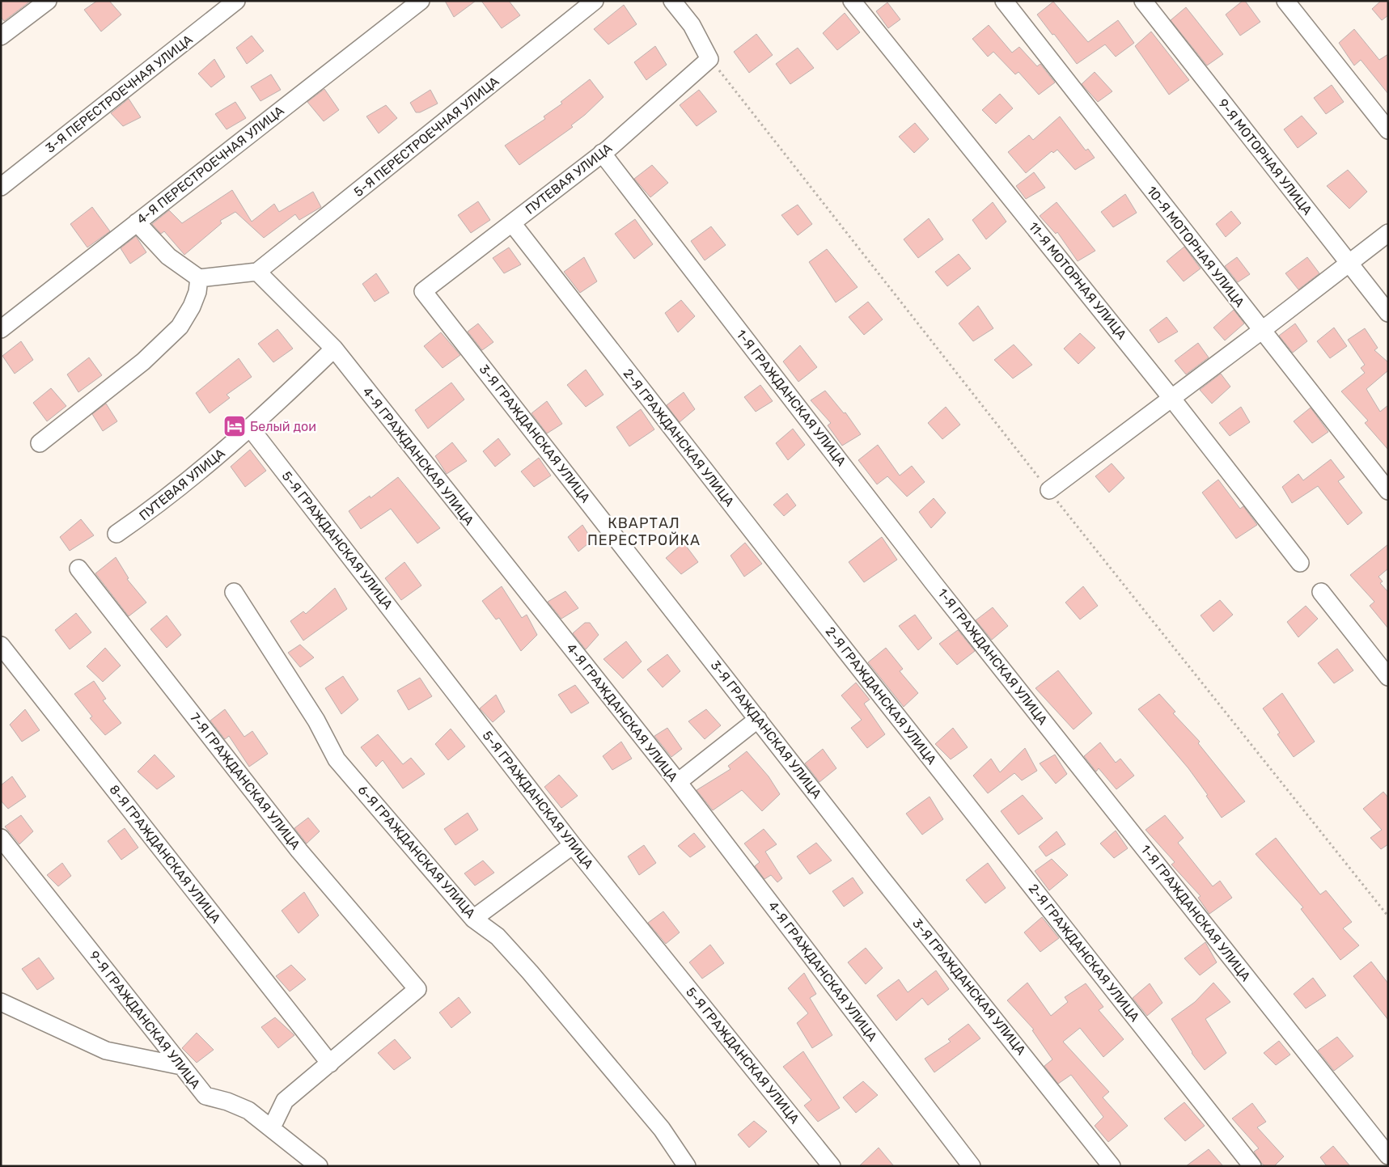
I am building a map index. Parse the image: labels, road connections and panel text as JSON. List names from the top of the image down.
{
  "streets": {
    "street": [
      "3-Я ПЕРЕСТРОЕЧНАЯ УЛИЦА",
      "5-Я ПЕРЕСТРОЕЧНАЯ УЛИЦА",
      "9-Я МОТОРНАЯ УЛИЦА",
      "4-Я ПЕРЕСТРОЕЧНАЯ УЛИЦА",
      "ПУТЕВАЯ УЛИЦА",
      "10-Я МОТОРНАЯ УЛИЦА",
      "11-Я МОТОРНАЯ УЛИЦА",
      "1-Я ГРАЖДАНСКАЯ УЛИЦА",
      "3-Я ГРАЖДАНСКАЯ УЛИЦА",
      "2-Я ГРАЖДАНСКАЯ УЛИЦА",
      "4-Я ГРАЖДАНСКАЯ УЛИЦА",
      "5-Я ГРАЖДАНСКАЯ УЛИЦА",
      "7-Я ГРАЖДАНСКАЯ УЛИЦА",
      "6-Я ГРАЖДАНСКАЯ УЛИЦА",
      "8-Я ГРАЖДАНСКАЯ УЛИЦА",
      "9-Я ГРАЖДАНСКАЯ УЛИЦА"
    ]
  },
  "crossings": [
    ["5-Я ПЕРЕСТРОЕЧНАЯ УЛИЦА", "4-Я ГРАЖДАНСКАЯ УЛИЦА"],
    ["ПУТЕВАЯ УЛИЦА", "1-Я ГРАЖДАНСКАЯ УЛИЦА"],
    ["ПУТЕВАЯ УЛИЦА", "3-Я ГРАЖДАНСКАЯ УЛИЦА"],
    ["ПУТЕВАЯ УЛИЦА", "2-Я ГРАЖДАНСКАЯ УЛИЦА"],
    ["ПУТЕВАЯ УЛИЦА", "4-Я ГРАЖДАНСКАЯ УЛИЦА"],
    ["ПУТЕВАЯ УЛИЦА", "5-Я ГРАЖДАНСКАЯ УЛИЦА"],
    ["7-Я ГРАЖДАНСКАЯ УЛИЦА", "8-Я ГРАЖДАНСКАЯ УЛИЦА"]
  ],
  "districts": ["КВАРТАЛ ПЕРЕСТРОЙКА"],
  "places": {
    "hotel": ["Белый дои"]
  }
}
